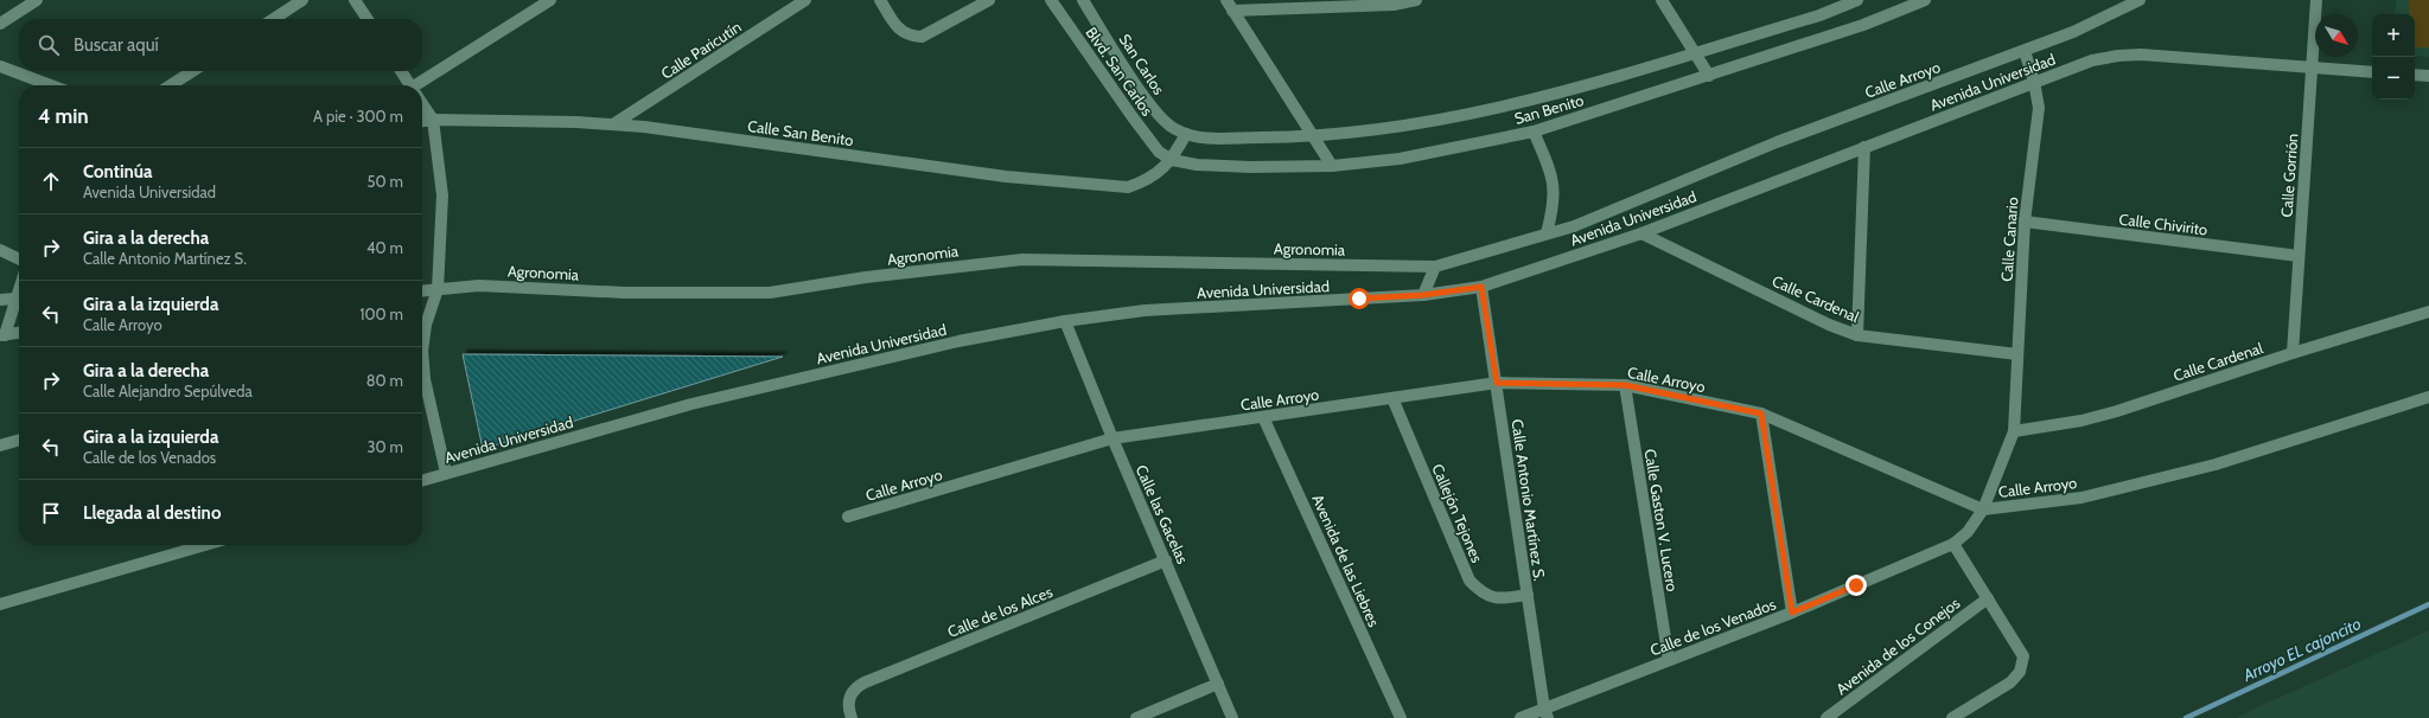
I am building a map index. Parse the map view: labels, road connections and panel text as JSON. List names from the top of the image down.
{
  "streets": {
    "street": [
      "Calle Paricutín",
      "San Carlos",
      "Blvd. San Carlos",
      "Calle Arroyo",
      "Avenida Universidad",
      "San Benito",
      "Calle San Benito",
      "Calle Gorrión",
      "Calle Chivirito",
      "Calle Canario",
      "Agronomia",
      "Calle Cardenal",
      "Calle Antonio Martínez S.",
      "Callejón Tejones",
      "Calle las Gacelas",
      "Calle Gaston V. Lucero",
      "Avenida de las Liebres",
      "Calle de los Alces",
      "Calle de los Venados",
      "Avenida de los Conejos"
    ]
  },
  "crossings": [
    ["Calle Paricutín", "Calle San Benito"],
    ["San Carlos", "San Benito"],
    ["Blvd. San Carlos", "San Benito"],
    ["Blvd. San Carlos", "Calle San Benito"],
    ["Calle Arroyo", "Calle Canario"],
    ["Calle Arroyo", "Agronomia"],
    ["Calle Arroyo", "Calle Antonio Martínez S."],
    ["Calle Arroyo", "Callejón Tejones"],
    ["Calle Arroyo", "Calle las Gacelas"],
    ["Calle Arroyo", "Calle Gaston V. Lucero"],
    ["Calle Arroyo", "Avenida de las Liebres"],
    ["Calle Arroyo", "Calle de los Venados"],
    ["Avenida Universidad", "Calle Gorrión"],
    ["Avenida Universidad", "Calle Canario"],
    ["Avenida Universidad", "Calle Cardenal"],
    ["Avenida Universidad", "Calle Antonio Martínez S."],
    ["Avenida Universidad", "Calle las Gacelas"],
    ["San Benito", "Calle San Benito"],
    ["Calle Gorrión", "Calle Chivirito"],
    ["Calle Gorrión", "Calle Cardenal"],
    ["Calle Chivirito", "Calle Canario"],
    ["Calle Canario", "Calle Cardenal"],
    ["Calle Canario", "Calle de los Venados"],
    ["Calle Cardenal", "Calle de los Venados"],
    ["Calle Antonio Martínez S.", "Callejón Tejones"],
    ["Calle Antonio Martínez S.", "Calle de los Venados"],
    ["Calle las Gacelas", "Calle de los Alces"],
    ["Calle Gaston V. Lucero", "Calle de los Venados"]
  ],
  "water": ["Arroyo EL cajoncito"],
  "north": "bottom right",
  "page": {
    "map_buttons": ["+", "−"],
    "search": "Buscar aquí",
    "heading": ["4 min", "A pie · 300 m"],
    "list": [
      ["Continúa", "Avenida Universidad", "50 m"],
      ["Gira a la derecha", "Calle Antonio Martínez S.", "40 m"],
      ["Gira a la izquierda", "Calle Arroyo", "100 m"],
      ["Gira a la derecha", "Calle Alejandro Sepúlveda", "80 m"],
      ["Gira a la izquierda", "Calle de los Venados", "30 m"],
      "Llegada al destino"
    ]
  }
}
